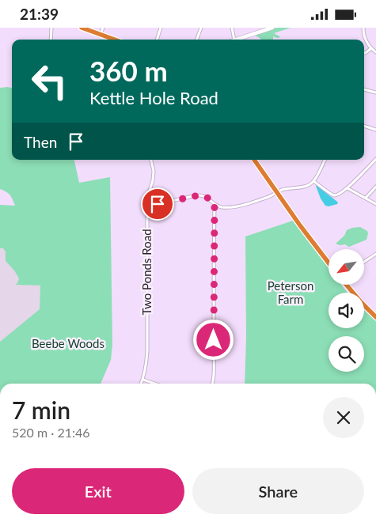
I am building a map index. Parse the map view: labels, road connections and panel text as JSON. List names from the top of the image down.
{
  "streets": {
    "street": ["Two Ponds Road"]
  },
  "parks": ["Peterson Farm", "Beebe Woods"],
  "north": "bottom left",
  "page": {
    "status": "21:39",
    "turn": ["360 m", "Kettle Hole Road"],
    "then": "Then",
    "heading": ["7 min", "520 m · 21:46"],
    "buttons": ["Exit", "Share"]
  }
}
